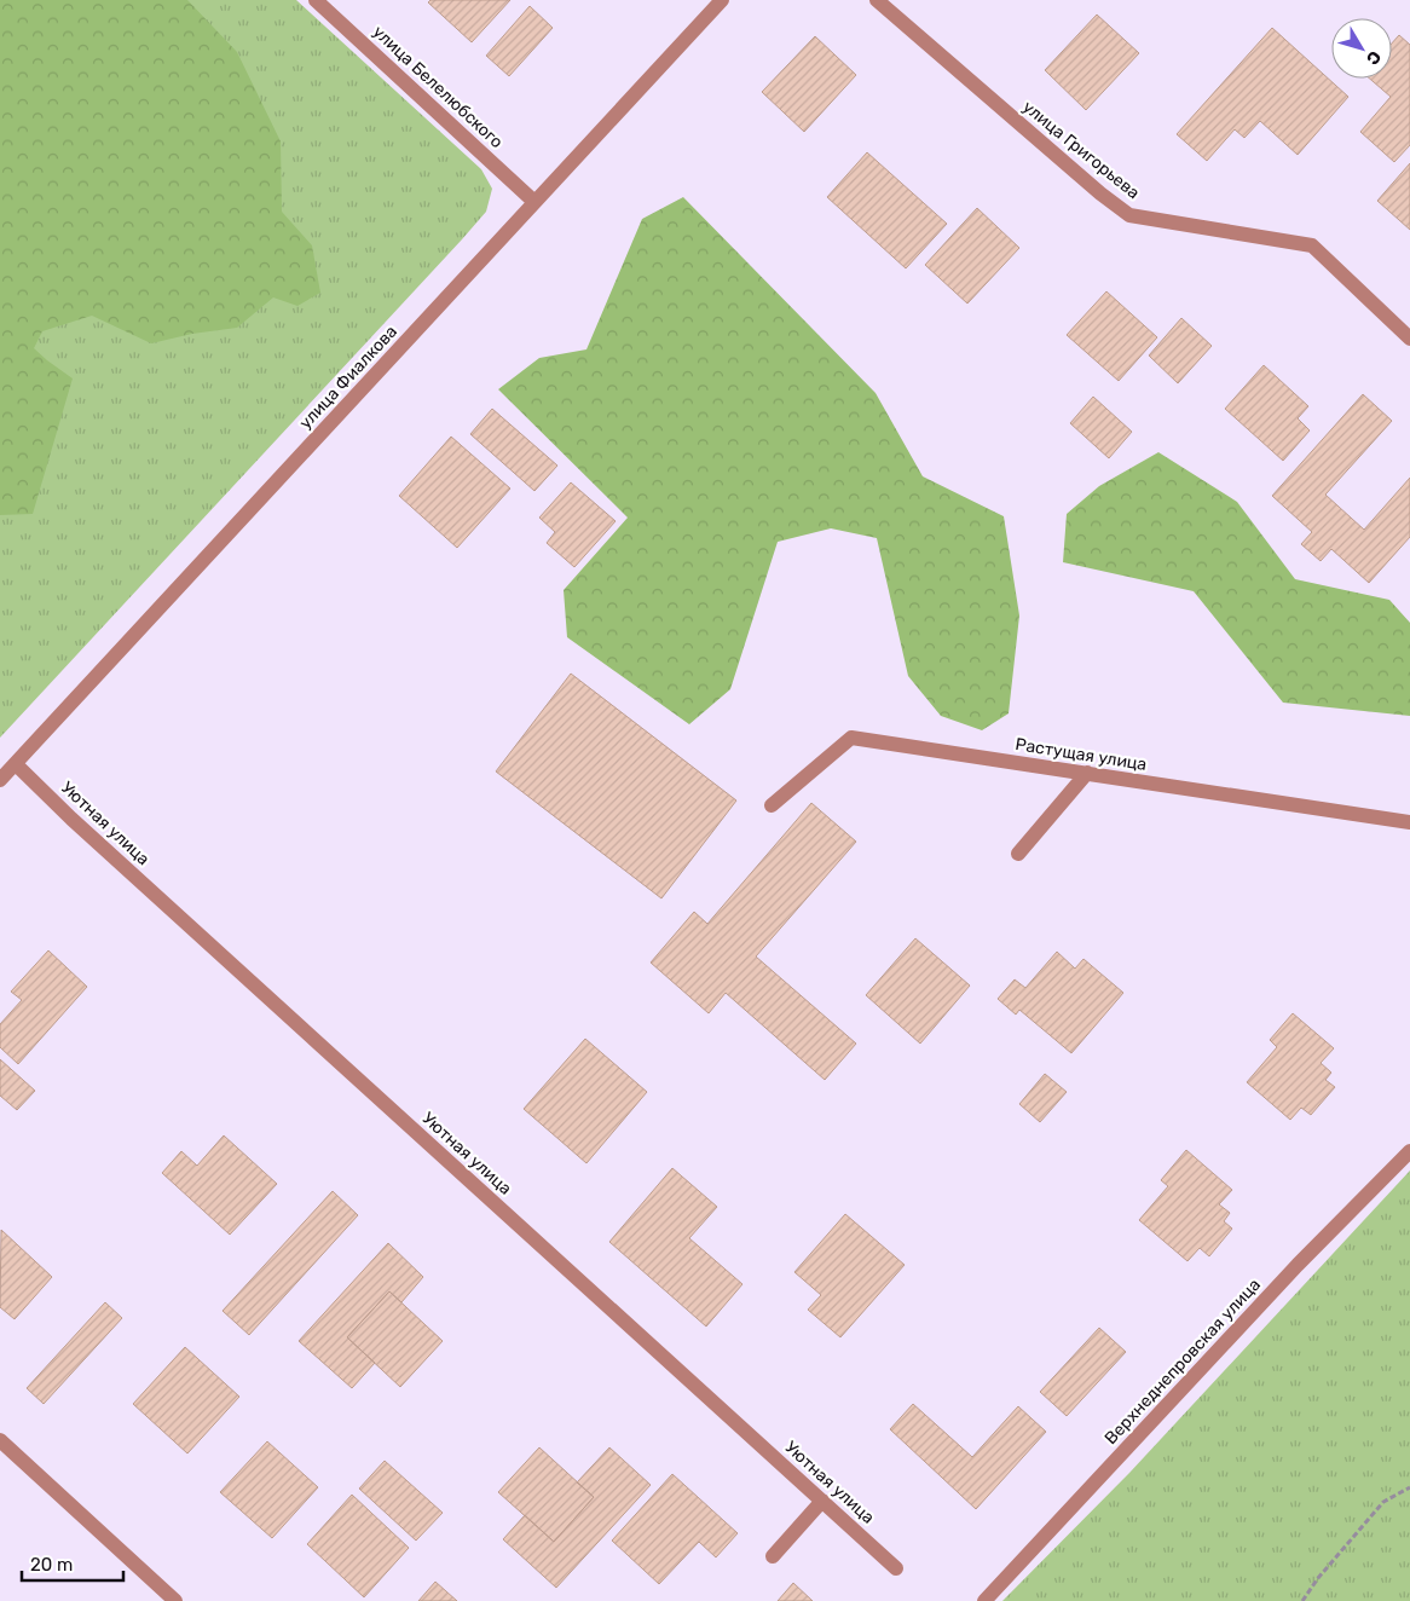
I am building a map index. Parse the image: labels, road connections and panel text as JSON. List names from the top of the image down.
{
  "streets": {
    "street": [
      "улица Белелюбского",
      "улица Григорьева",
      "улица Фиалкова",
      "Растущая улица",
      "Уютная улица",
      "Верхнеднепровская улица"
    ]
  },
  "crossings": [
    ["улица Белелюбского", "улица Фиалкова"],
    ["улица Фиалкова", "Уютная улица"]
  ],
  "scale_bar": "20 m",
  "north": "bottom right"
}
